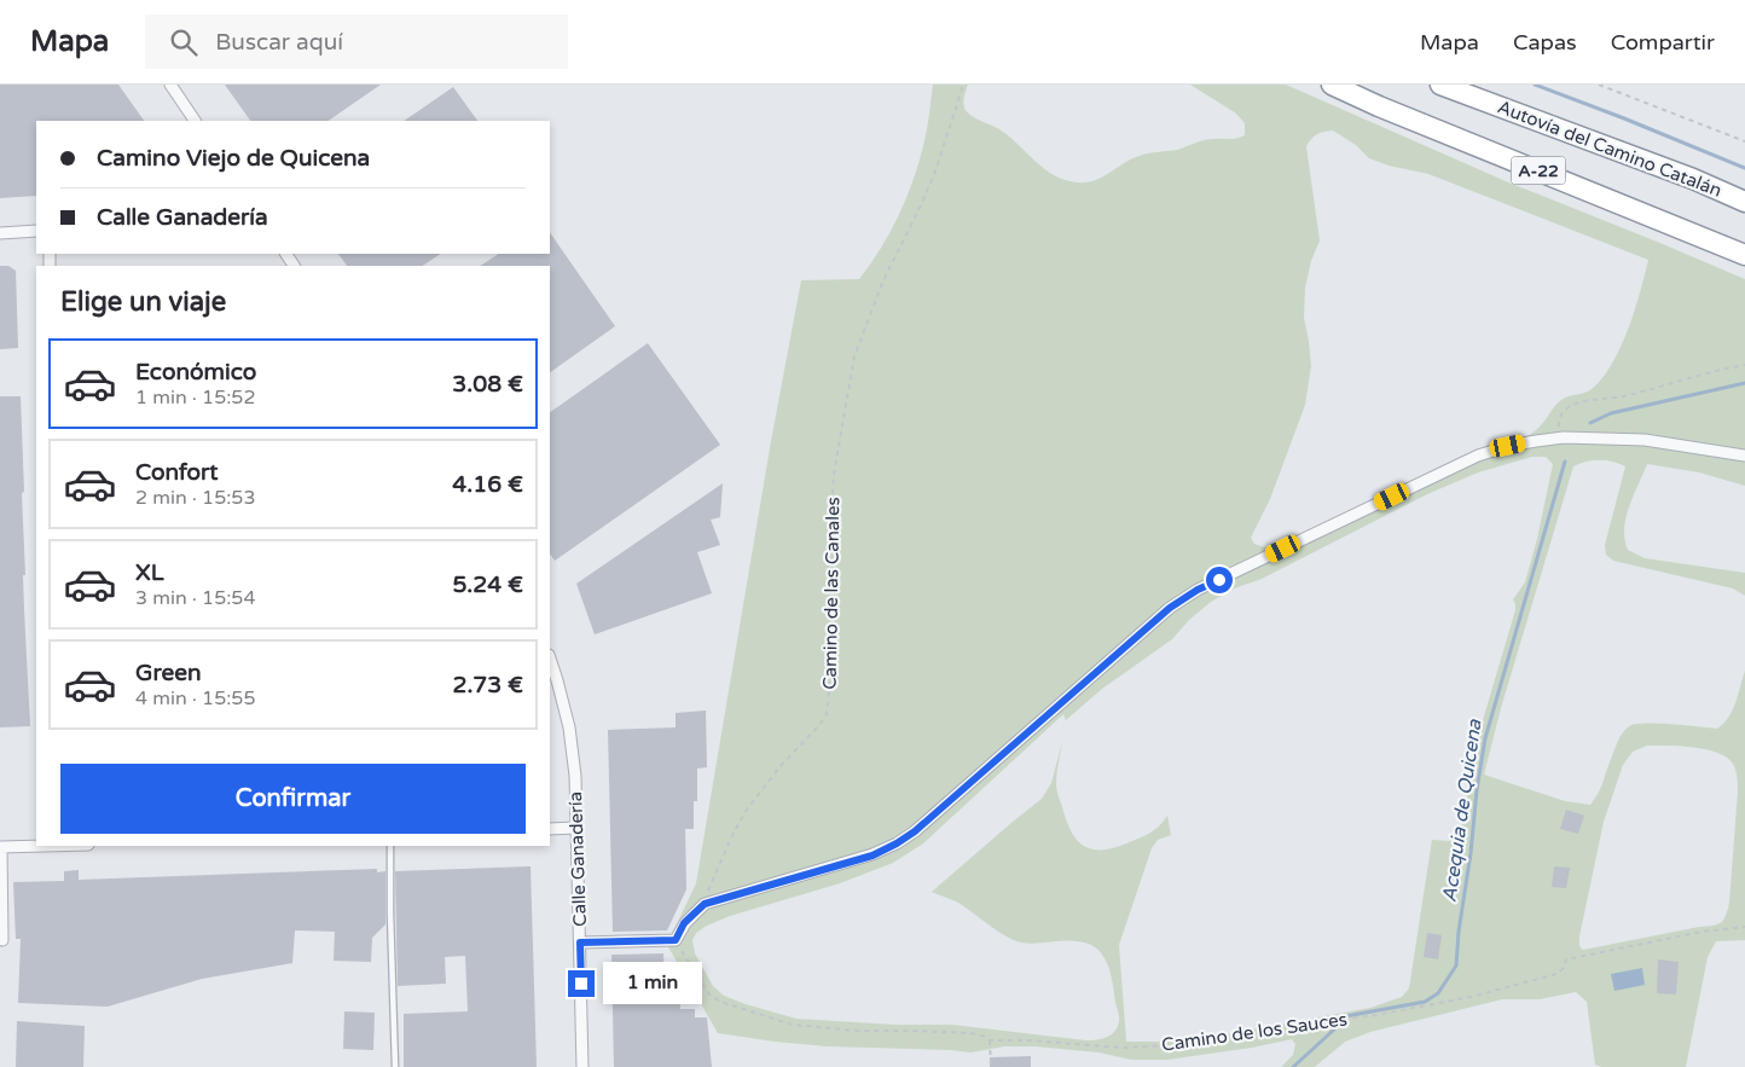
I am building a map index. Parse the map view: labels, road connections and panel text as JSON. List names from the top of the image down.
{
  "streets": {
    "highway": ["Autovía del Camino Catalán", "A-22"],
    "street": ["Calle Ganadería"],
    "path": ["Camino de las Canales", "Camino de los Sauces"]
  },
  "water": ["Acequia de Quicena"],
  "page": {
    "header": "Mapa",
    "search": "Buscar aquí",
    "nav": ["Mapa", "Capas", "Compartir"],
    "banner": ["Camino Viejo de Quicena", "Calle Ganadería"],
    "heading": "Elige un viaje",
    "list": [
      {
        "name": "Económico",
        "note": "1 min · 15:52",
        "value": "3.08 €"
      },
      {
        "name": "Confort",
        "note": "2 min · 15:53",
        "value": "4.16 €"
      },
      {
        "name": "XL",
        "note": "3 min · 15:54",
        "value": "5.24 €"
      },
      {
        "name": "Green",
        "note": "4 min · 15:55",
        "value": "2.73 €"
      }
    ],
    "buttons": "Confirmar",
    "bubble": "1 min"
  }
}
